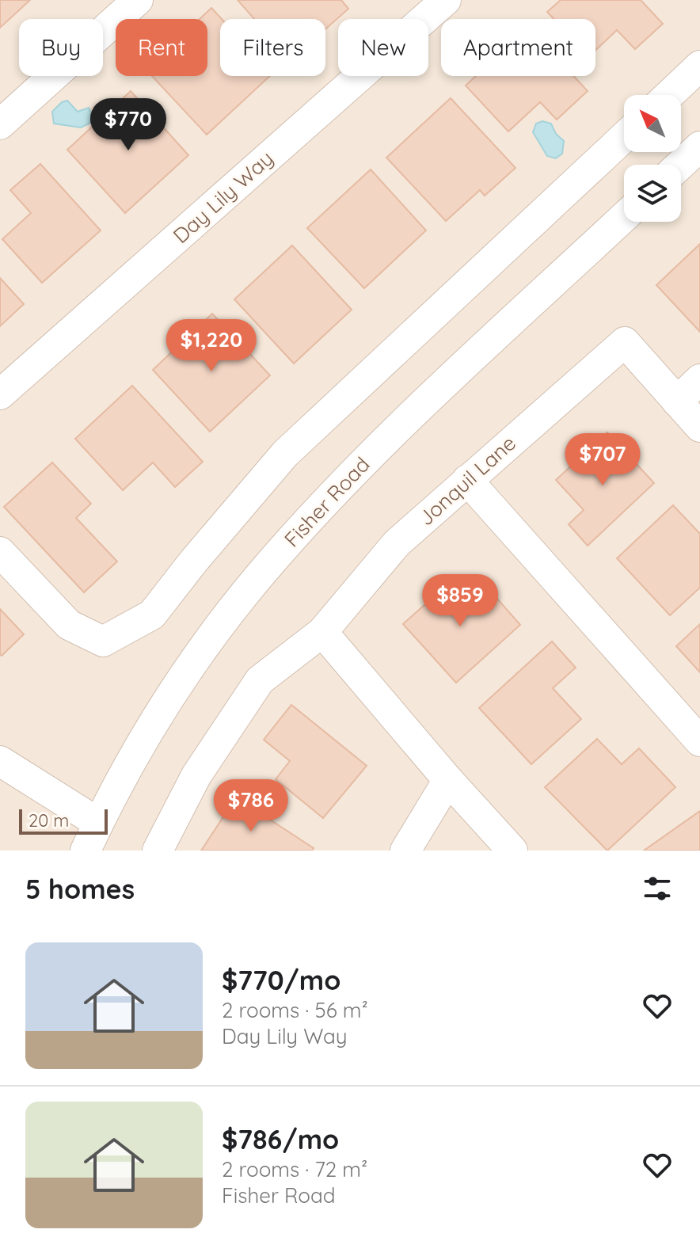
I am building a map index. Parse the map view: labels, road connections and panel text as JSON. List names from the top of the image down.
{
  "streets": {
    "street": ["Day Lily Way", "Jonquil Lane", "Fisher Road"]
  },
  "scale_bar": "20 m",
  "north": "top left",
  "page": {
    "chip": [
      "Buy",
      "Rent",
      "Filters",
      "New",
      "Apartment"
    ],
    "price": [
      "$770",
      "$1,220",
      "$707",
      "$859",
      "$786"
    ],
    "scale": "20 m",
    "heading": "5 homes",
    "list": [
      {
        "name": "$770/mo",
        "note": "2 rooms · 56 m² · Day Lily Way"
      },
      {
        "name": "$786/mo",
        "note": "2 rooms · 72 m² · Fisher Road"
      }
    ]
  }
}
